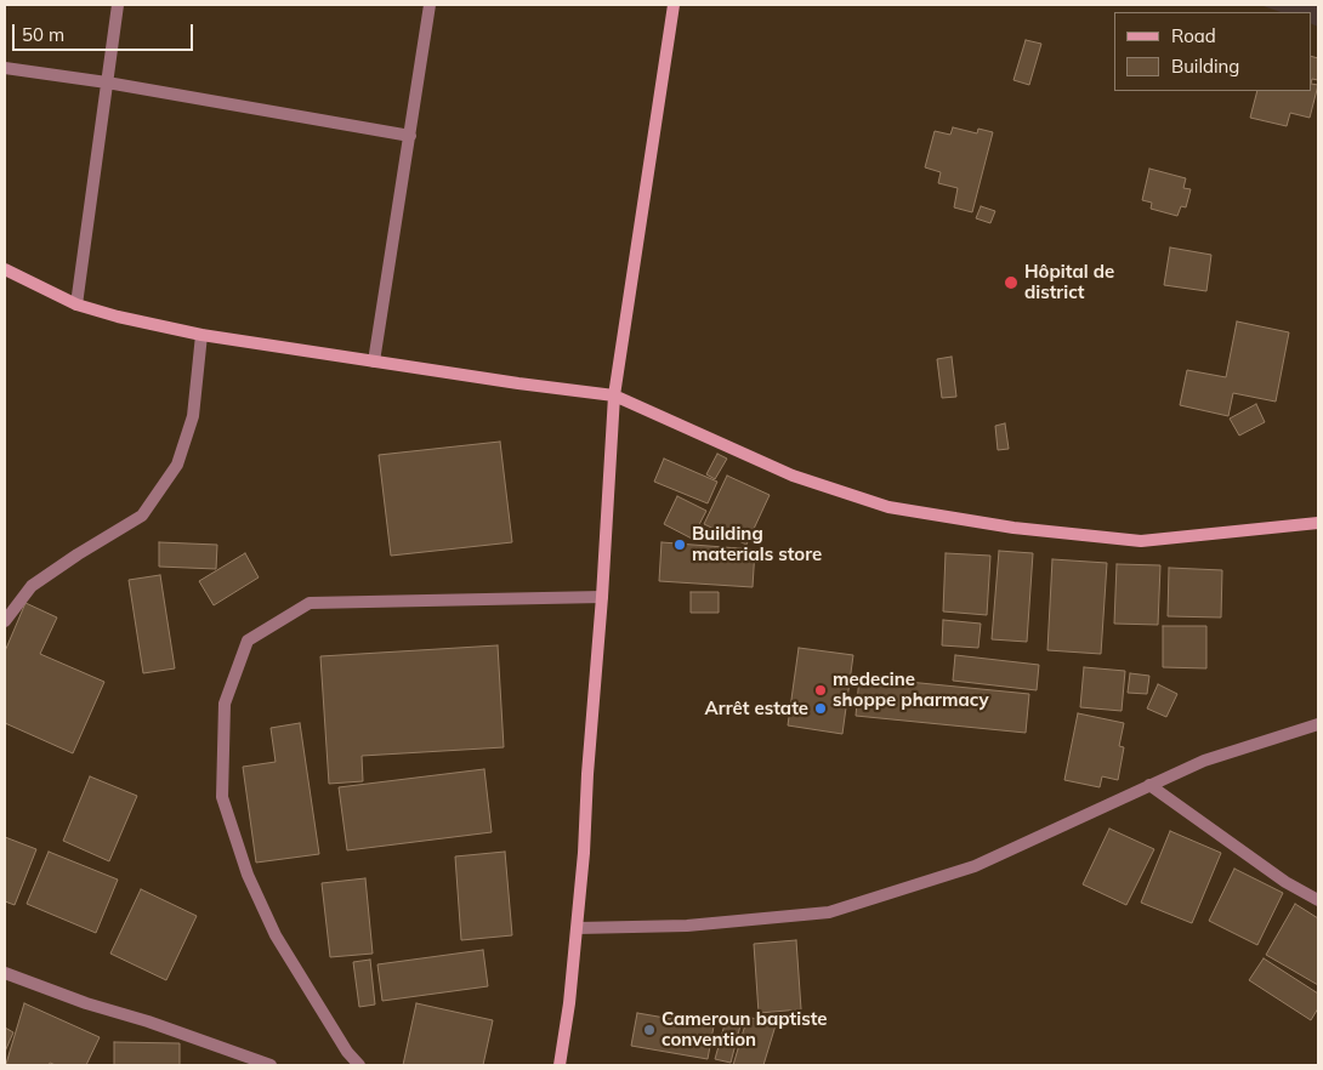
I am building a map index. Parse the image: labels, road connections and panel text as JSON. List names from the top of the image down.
{
  "places": [
    "Hôpital de district",
    "Building materials store",
    "medecine shoppe pharmacy",
    "Arrêt estate",
    "Cameroun baptiste convention"
  ],
  "legend": ["Road", "Building"],
  "scale_bar": "50 m"
}
